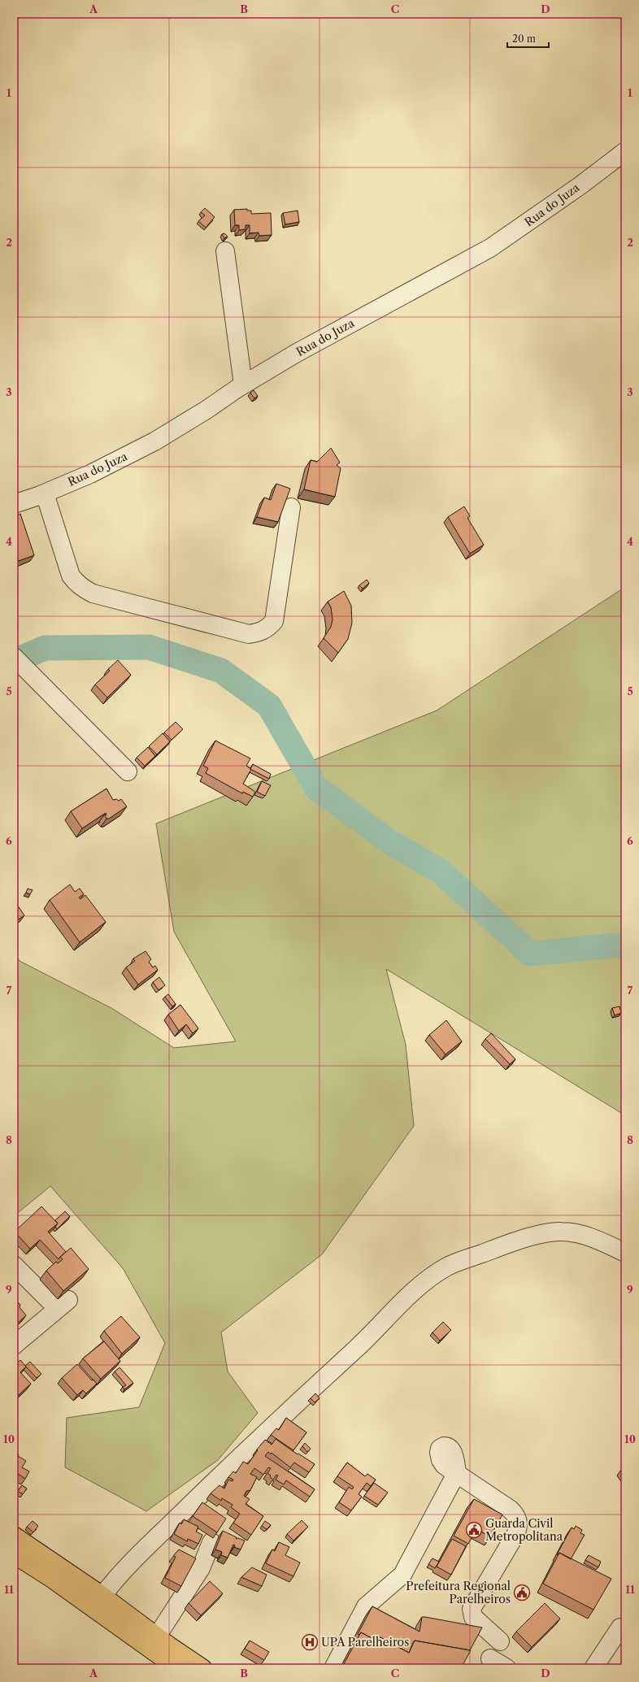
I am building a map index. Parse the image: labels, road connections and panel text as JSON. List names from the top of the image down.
{
  "streets": {
    "street": ["Rua do Juza"]
  },
  "places": {
    "public building": ["Guarda Civil Metropolitana", "Prefeitura Regional Parelheiros"],
    "hospital": ["UPA Parelheiros"]
  },
  "scale_bar": "20 m",
  "grid": {
    "columns": [
      "A",
      "B",
      "C",
      "D"
    ],
    "rows": [
      "1",
      "2",
      "3",
      "4",
      "5",
      "6",
      "7",
      "8",
      "9",
      "10",
      "11"
    ]
  }
}
